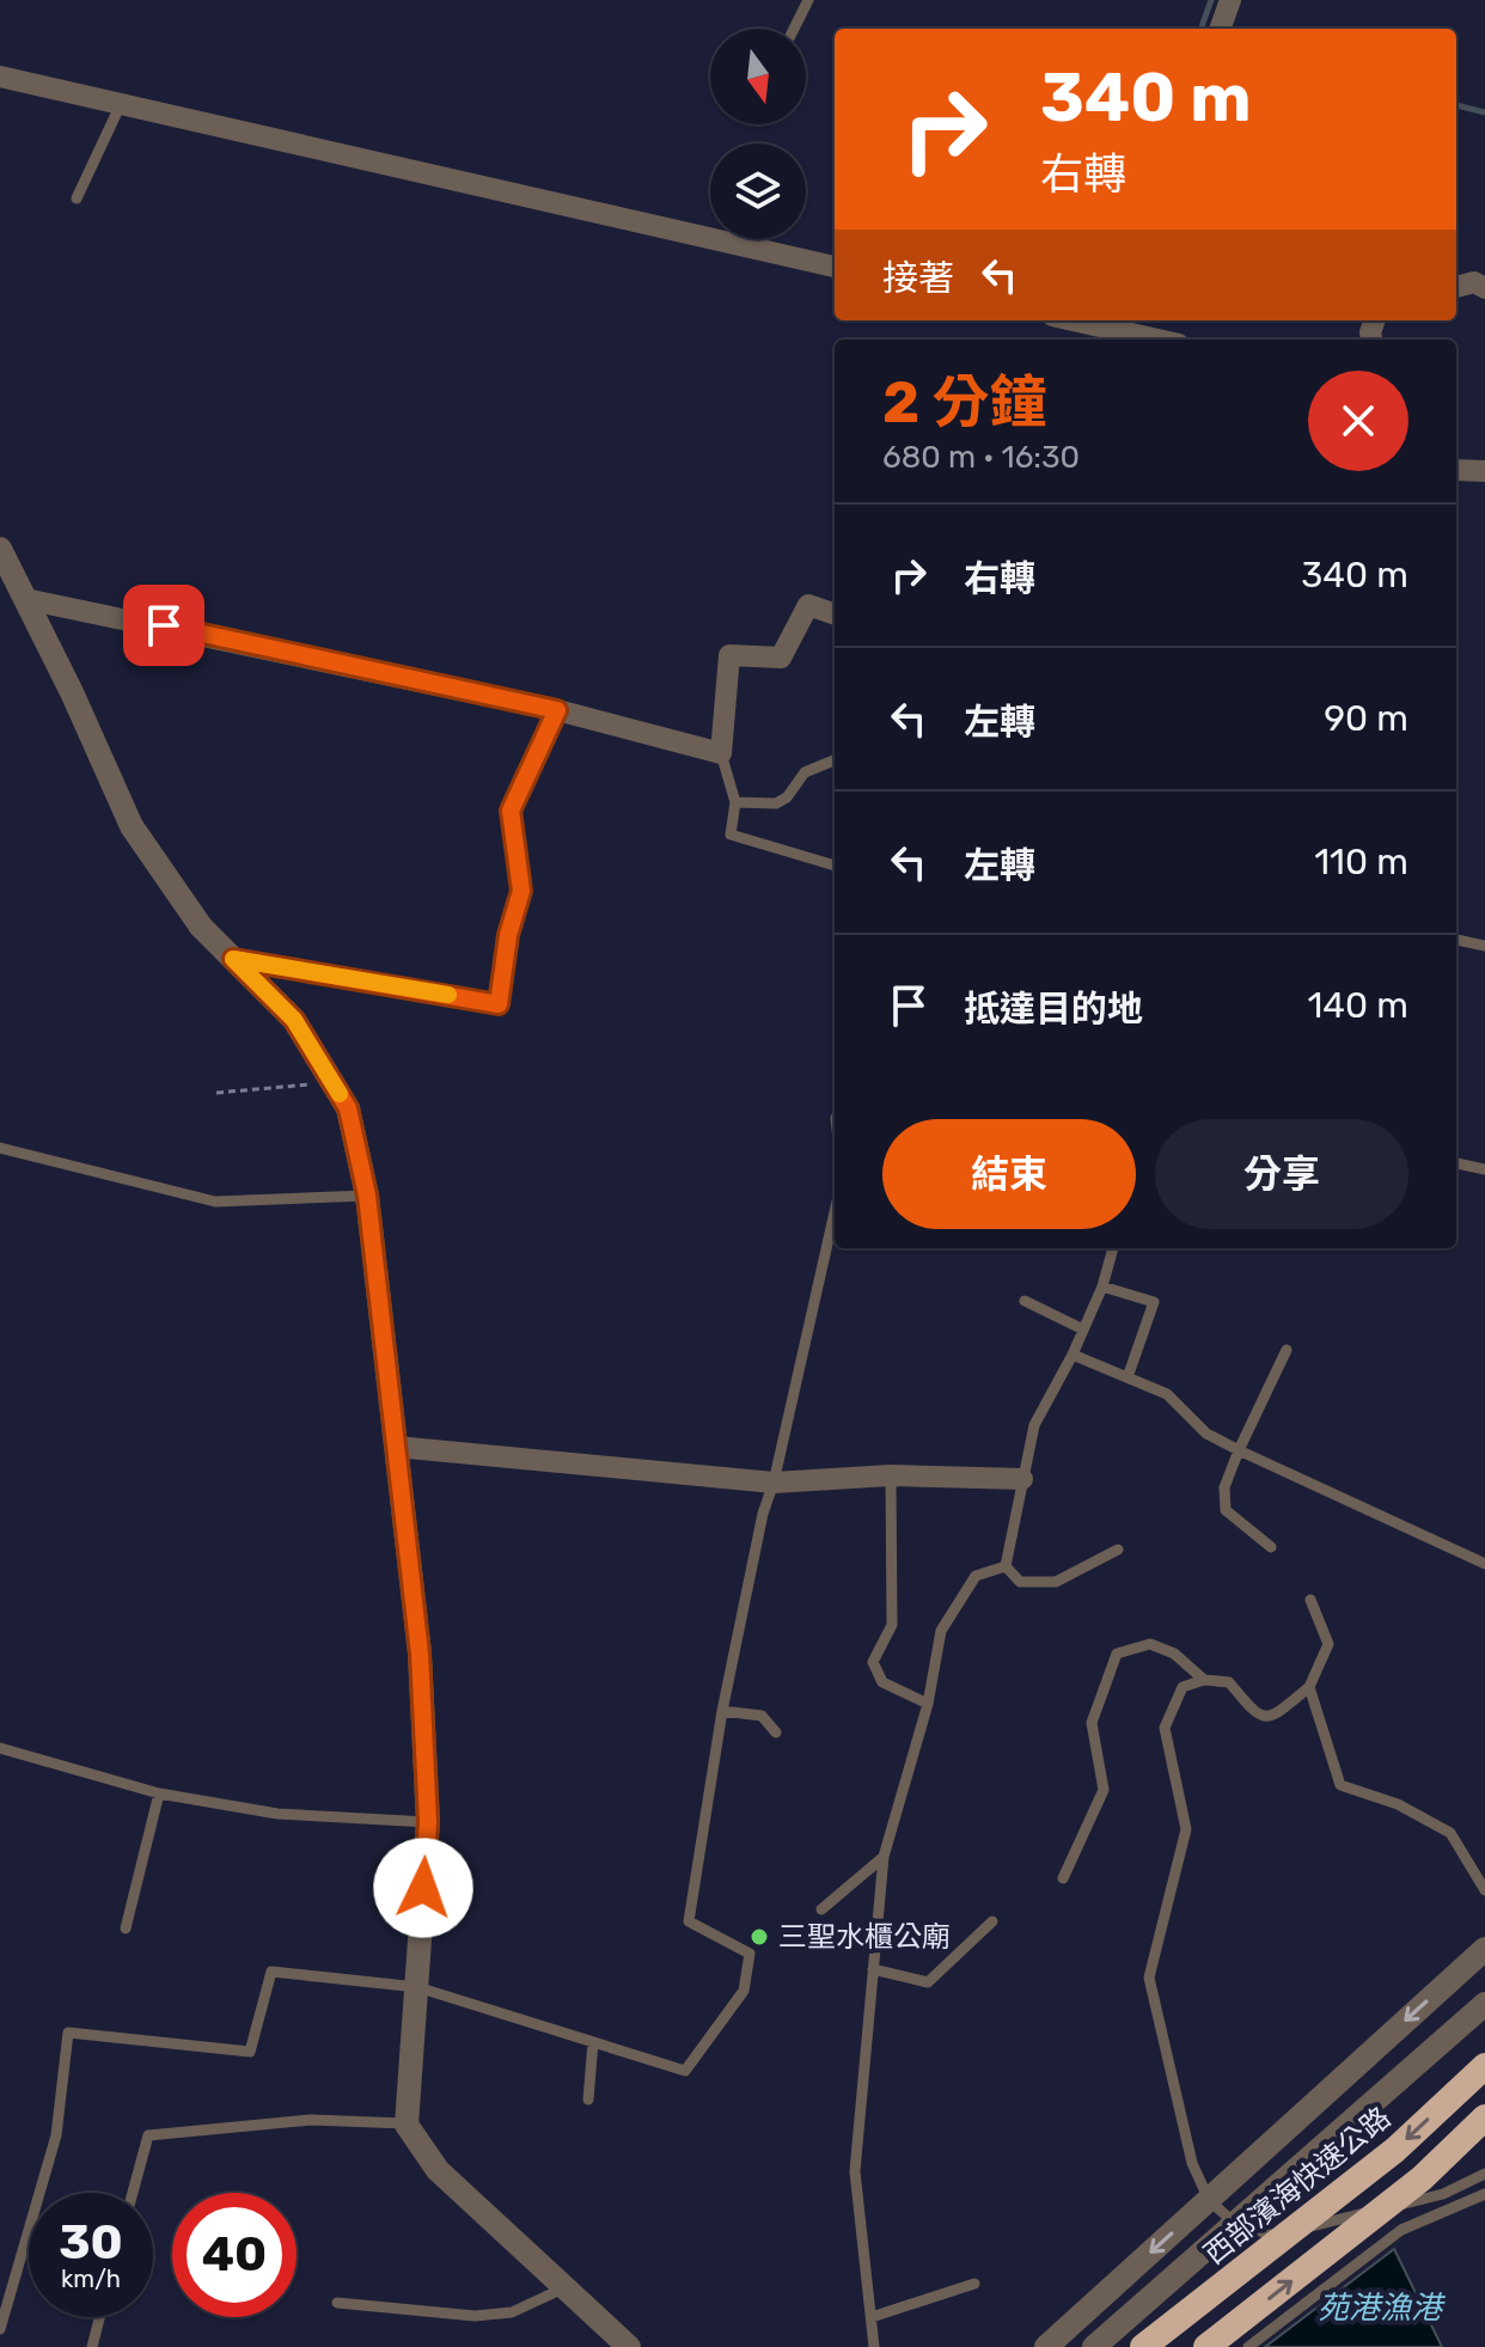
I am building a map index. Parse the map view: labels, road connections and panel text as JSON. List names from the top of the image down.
{
  "streets": {
    "highway": ["西部濱海快速公路"]
  },
  "water": ["苑港漁港"],
  "places": ["三聖水櫃公廟"],
  "north": "bottom",
  "page": {
    "turn": ["340 m", "右轉"],
    "then": "接著",
    "heading": ["2 分鐘", "680 m · 16:30"],
    "list": [
      {
        "name": "右轉",
        "value": "340 m"
      },
      {
        "name": "左轉",
        "value": "90 m"
      },
      {
        "name": "左轉",
        "value": "110 m"
      },
      {
        "name": "抵達目的地",
        "value": "140 m"
      }
    ],
    "buttons": ["結束", "分享"],
    "speed": "30 km/h",
    "limit": "40"
  }
}
